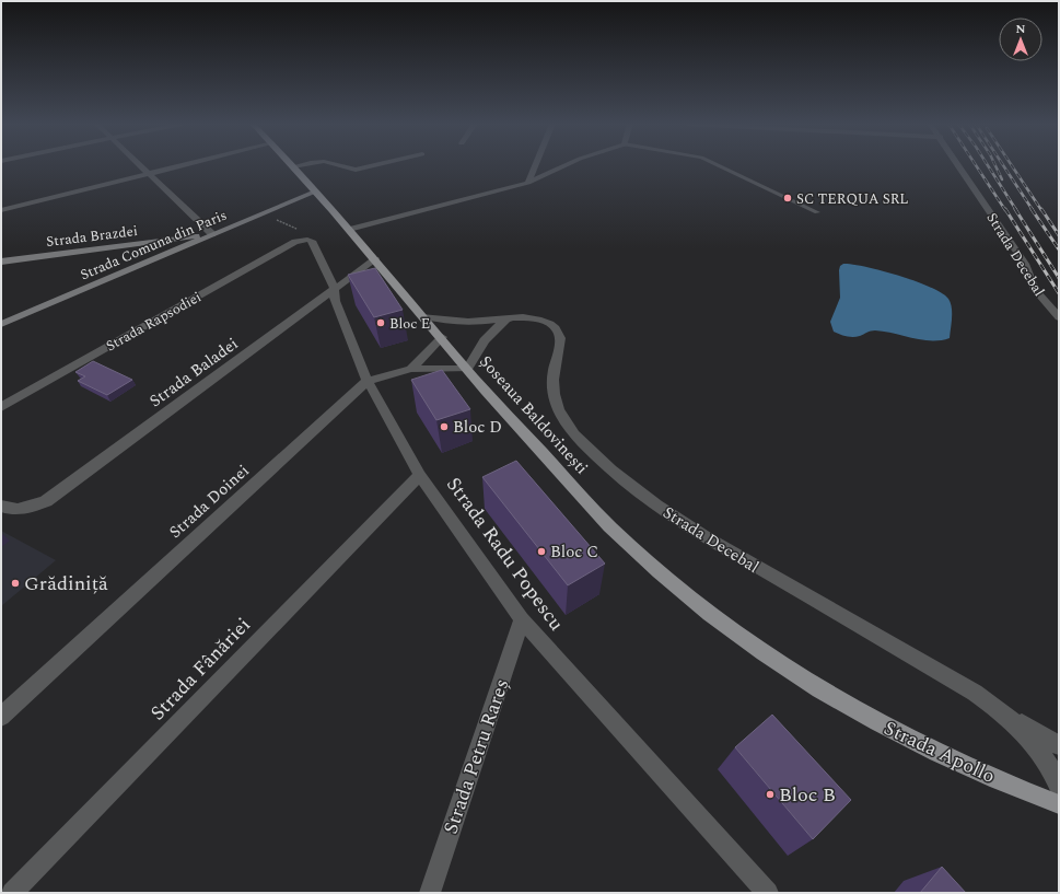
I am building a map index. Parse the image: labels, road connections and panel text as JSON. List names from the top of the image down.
{
  "streets": {
    "main road": ["Șoseaua Baldovinești", "Strada Apollo"],
    "street": [
      "Strada Brazdei",
      "Strada Comuna din Paris",
      "Strada Decebal",
      "Strada Rapsodiei",
      "Strada Baladei",
      "Strada Doinei",
      "Strada Radu Popescu",
      "Strada Fânăriei",
      "Strada Petru Rareș"
    ]
  },
  "crossings": [
    ["Strada Brazdei", "Strada Comuna din Paris"],
    ["Strada Comuna din Paris", "Șoseaua Baldovinești"],
    ["Strada Decebal", "Șoseaua Baldovinești"],
    ["Strada Rapsodiei", "Strada Radu Popescu"],
    ["Strada Baladei", "Șoseaua Baldovinești"],
    ["Strada Baladei", "Strada Radu Popescu"],
    ["Șoseaua Baldovinești", "Strada Doinei"],
    ["Șoseaua Baldovinești", "Strada Apollo"],
    ["Strada Doinei", "Strada Radu Popescu"],
    ["Strada Radu Popescu", "Strada Fânăriei"],
    ["Strada Radu Popescu", "Strada Petru Rareș"]
  ],
  "places": [
    "SC TERQUA SRL",
    "Bloc E",
    "Bloc D",
    "Bloc C",
    "Grădiniță",
    "Bloc B"
  ],
  "north": "top"
}
